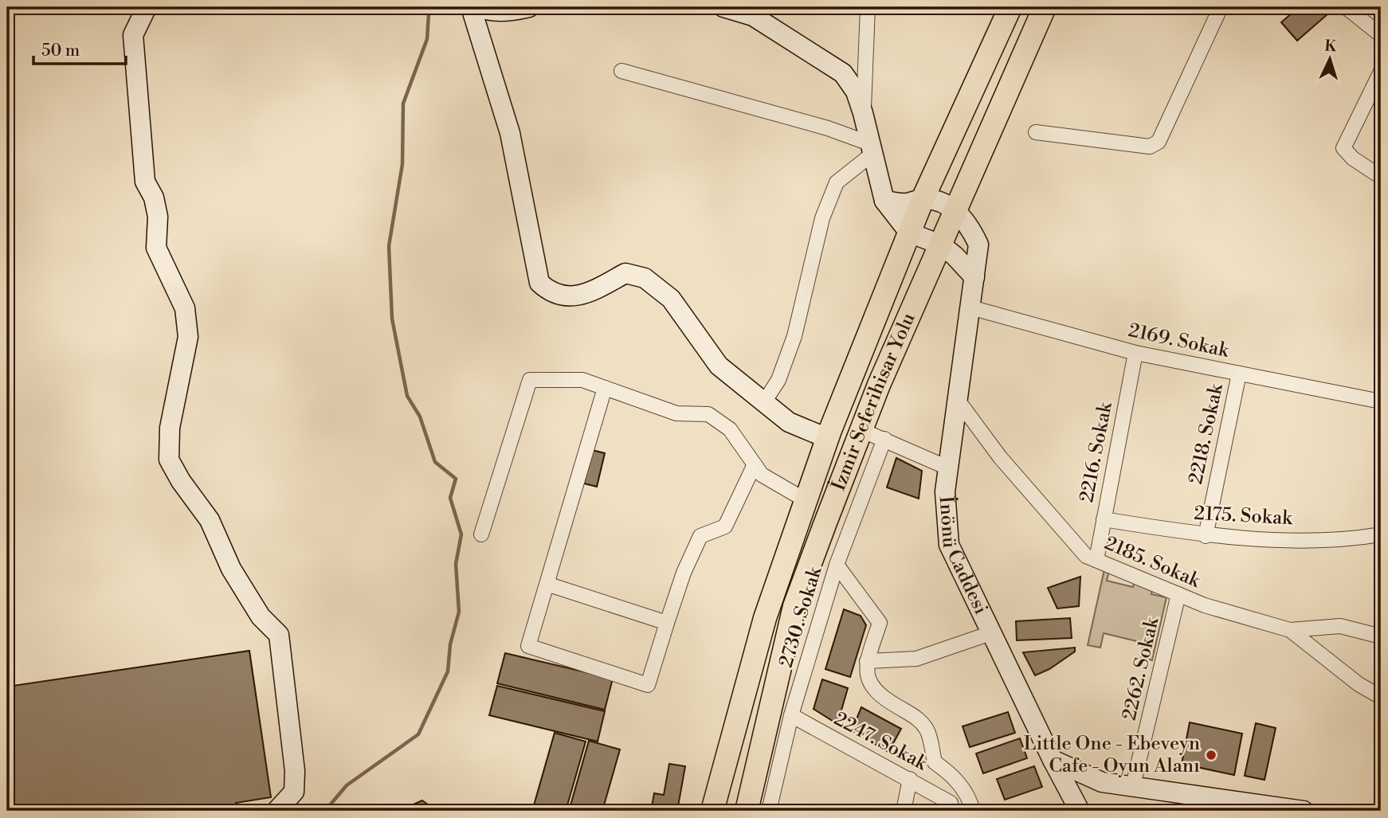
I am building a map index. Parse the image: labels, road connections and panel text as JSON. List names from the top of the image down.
{
  "streets": {
    "main road": ["İzmir Seferihisar Yolu"],
    "street": [
      "2169. Sokak",
      "2218. Sokak",
      "2216. Sokak",
      "2175. Sokak",
      "İnönü Caddesi",
      "2185. Sokak",
      "2730. Sokak",
      "2262. Sokak",
      "2247. Sokak"
    ]
  },
  "crossings": [
    ["2169. Sokak", "2218. Sokak"],
    ["2169. Sokak", "2216. Sokak"],
    ["2169. Sokak", "İnönü Caddesi"],
    ["İzmir Seferihisar Yolu", "İnönü Caddesi"],
    ["2218. Sokak", "2175. Sokak"],
    ["2216. Sokak", "2175. Sokak"],
    ["2216. Sokak", "2185. Sokak"],
    ["İnönü Caddesi", "2185. Sokak"],
    ["2185. Sokak", "2262. Sokak"],
    ["2730. Sokak", "2247. Sokak"]
  ],
  "places": ["Little One - Ebeveyn Cafe - Oyun Alanı"],
  "scale_bar": "50 m",
  "north": "top"
}
